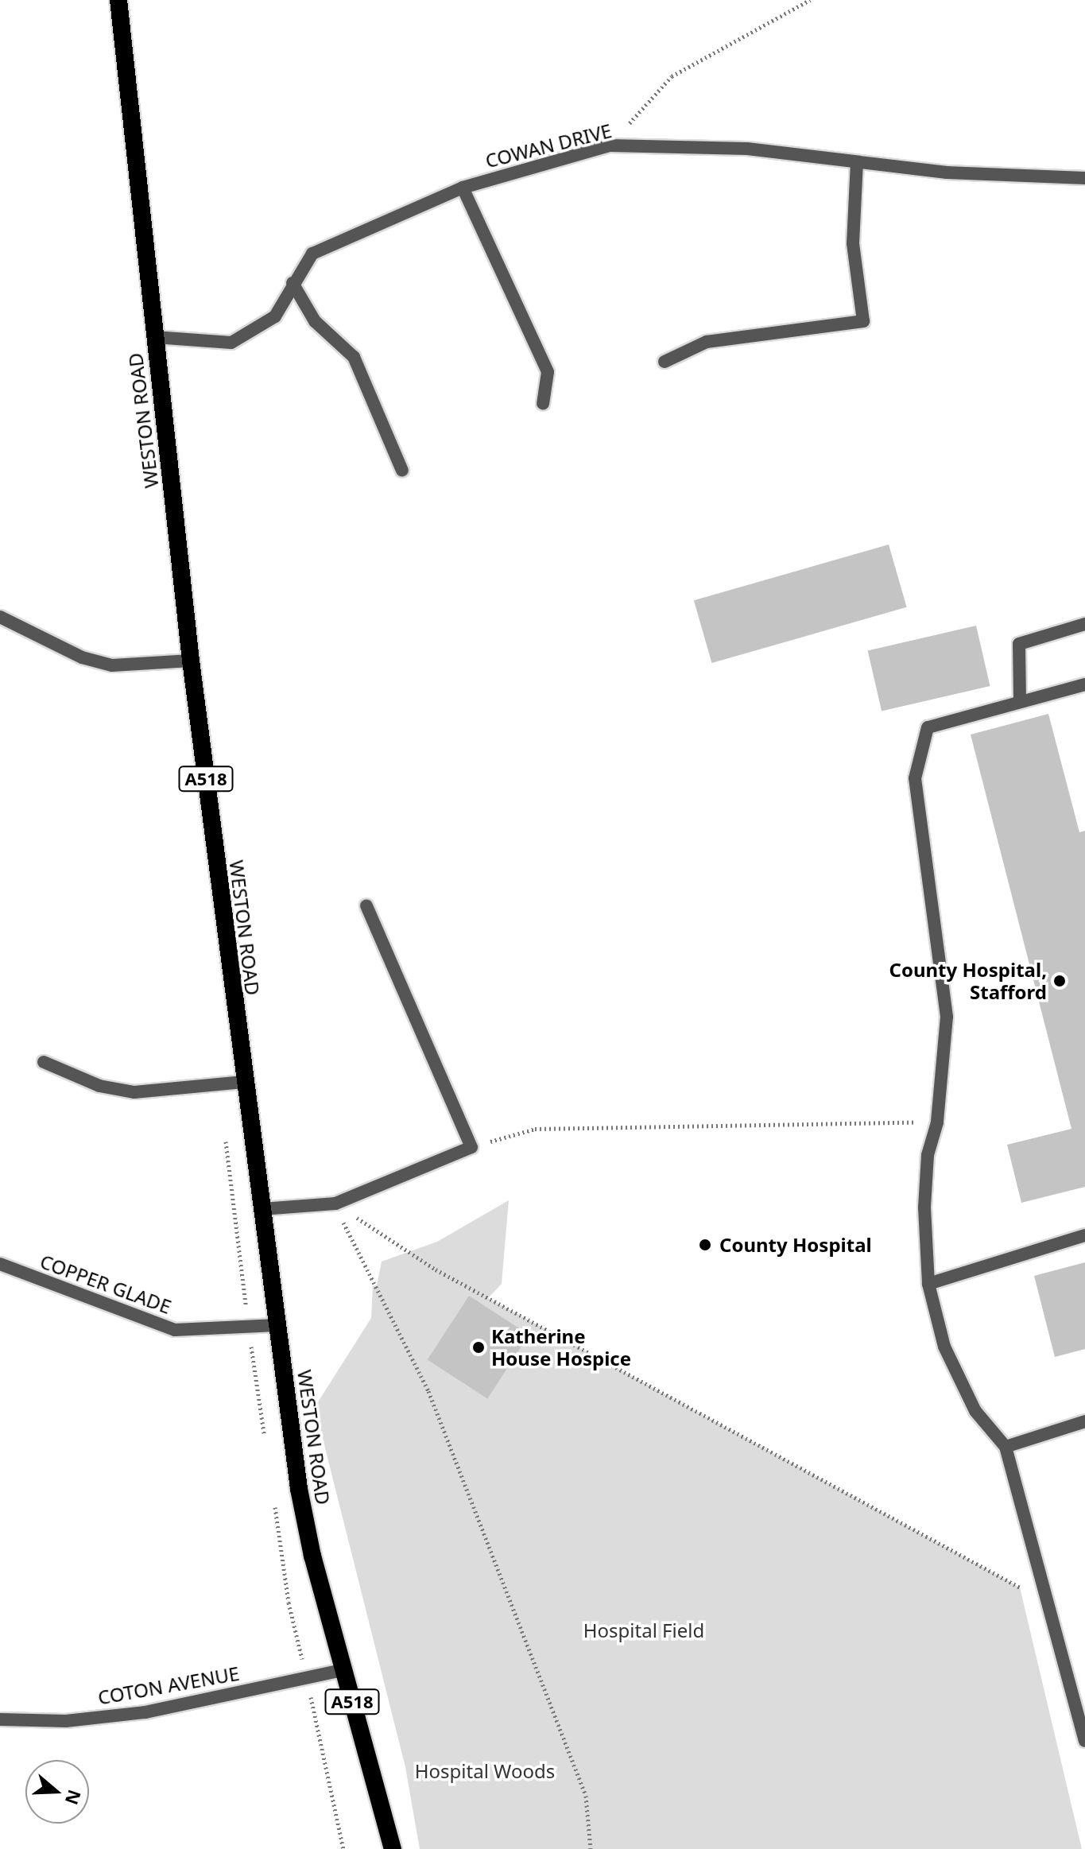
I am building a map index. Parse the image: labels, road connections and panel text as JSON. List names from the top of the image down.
{
  "streets": {
    "highway": ["WESTON ROAD", "A518"],
    "street": ["COWAN DRIVE", "COPPER GLADE", "COTON AVENUE"]
  },
  "crossings": [
    ["COWAN DRIVE", "WESTON ROAD"],
    ["WESTON ROAD", "COPPER GLADE"],
    ["WESTON ROAD", "COTON AVENUE"]
  ],
  "parks": ["Hospital Field", "Hospital Woods"],
  "places": ["County Hospital, Stafford", "County Hospital", "Katherine House Hospice"],
  "north": "right"
}
